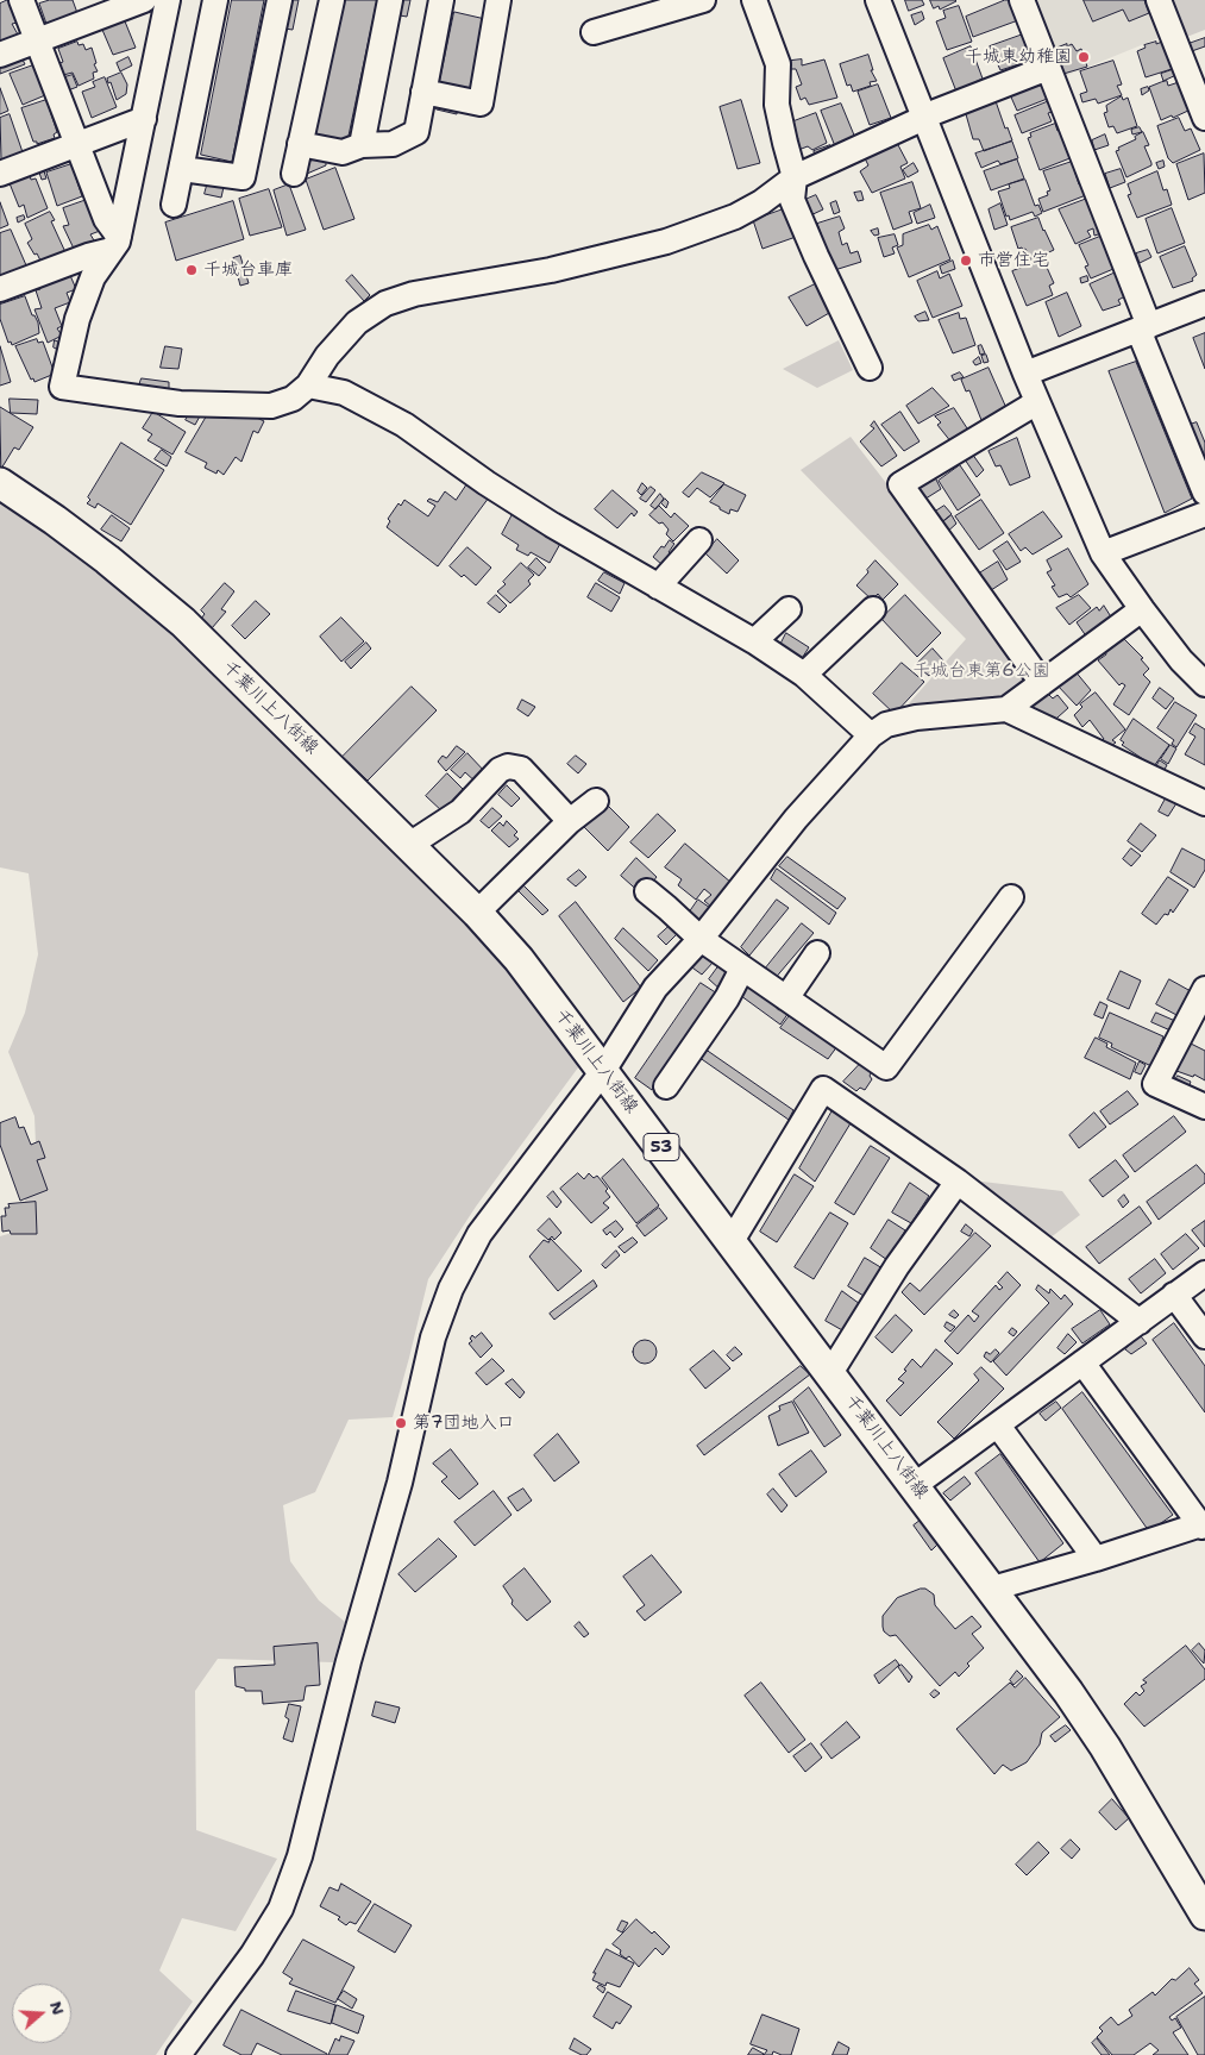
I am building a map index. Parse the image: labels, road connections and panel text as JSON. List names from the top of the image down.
{
  "streets": {
    "main road": ["千葉川上八街線", "53"]
  },
  "parks": ["千城台東第6公園"],
  "places": [
    "千城東幼稚園",
    "市営住宅",
    "千城台車庫",
    "第7団地入口"
  ],
  "north": "right"
}
